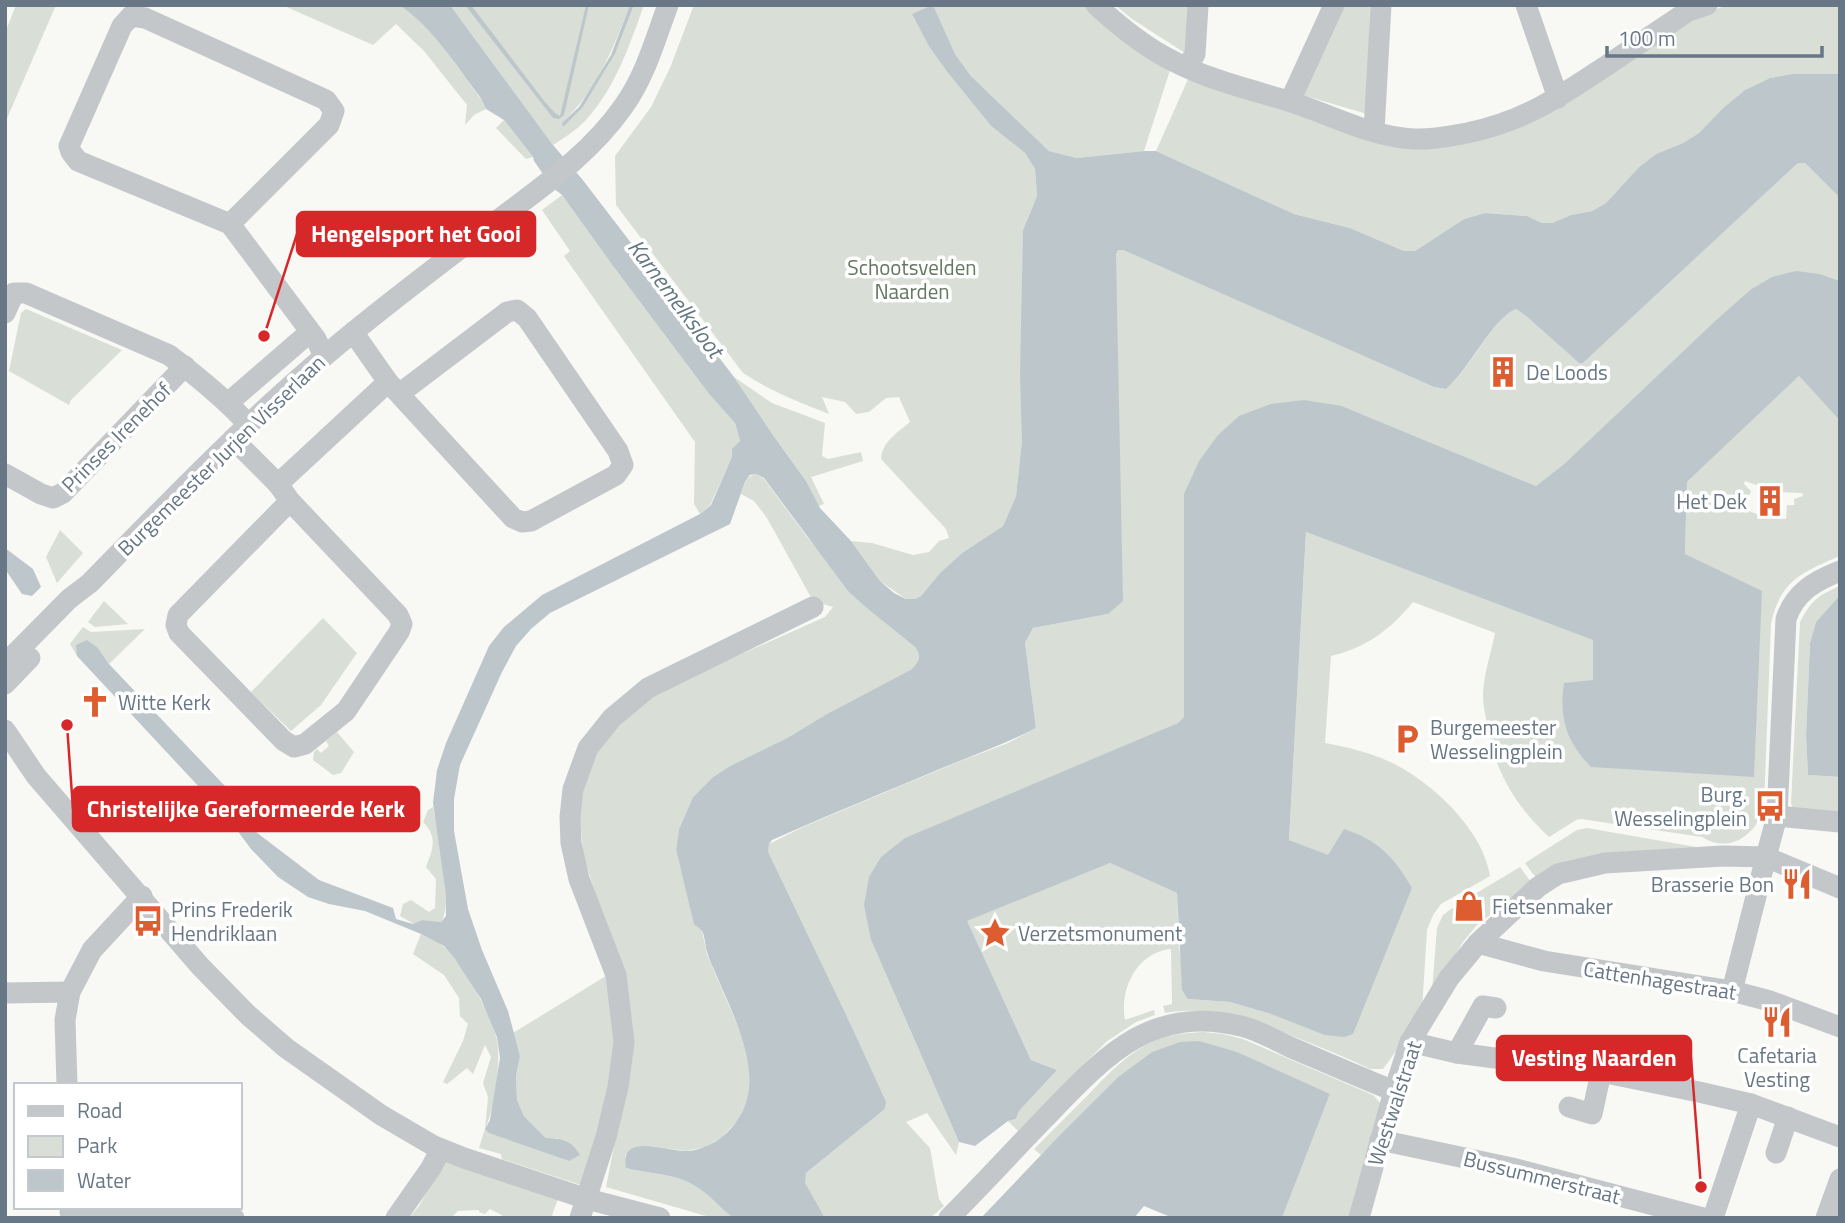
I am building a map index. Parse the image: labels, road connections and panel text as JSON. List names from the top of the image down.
{
  "streets": {
    "street": [
      "Prinses Irenehof",
      "Burgemeester Jurjen Visserlaan",
      "Cattenhagestraat",
      "Westwalstraat",
      "Bussummerstraat"
    ]
  },
  "crossings": [
    ["Prinses Irenehof", "Burgemeester Jurjen Visserlaan"],
    ["Cattenhagestraat", "Westwalstraat"],
    ["Westwalstraat", "Bussummerstraat"]
  ],
  "water": ["Karnemelksloot"],
  "parks": ["Schootsvelden Naarden"],
  "places": {
    "other": ["Hengelsport het Gooi", "Christelijke Gereformeerde Kerk", "Vesting Naarden"],
    "building": ["De Loods", "Het Dek"],
    "church": ["Witte Kerk"],
    "parking": ["Burgemeester Wesselingplein"],
    "bus stop": ["Burg. Wesselingplein", "Prins Frederik Hendriklaan"],
    "restaurant": ["Brasserie Bon", "Cafetaria Vesting"],
    "shop": ["Fietsenmaker"],
    "place": ["Verzetsmonument"]
  },
  "legend": ["Road", "Park", "Water"],
  "scale_bar": "100 m"
}
